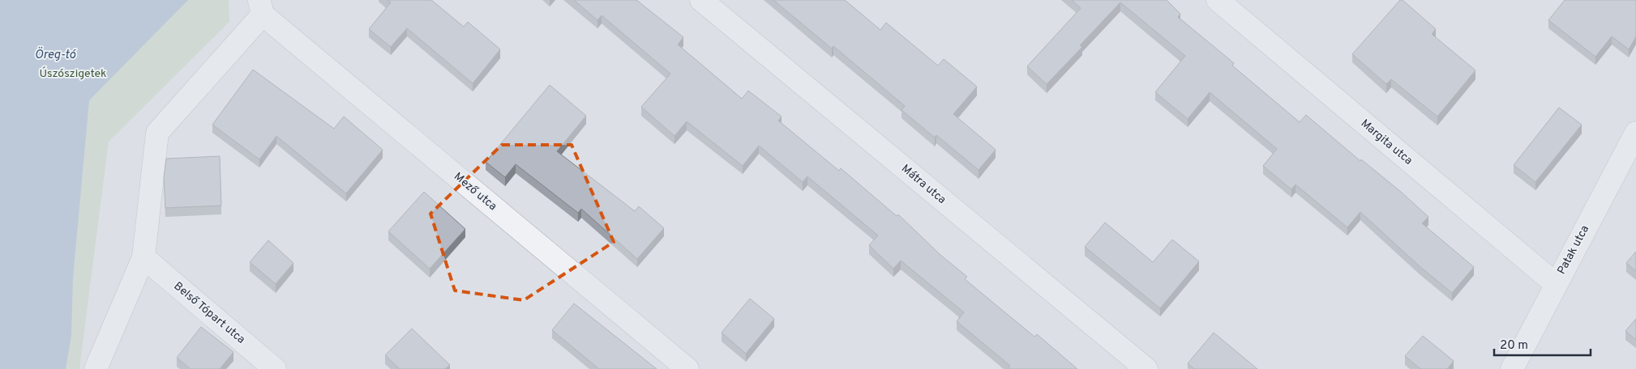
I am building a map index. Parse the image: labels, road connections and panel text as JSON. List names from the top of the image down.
{
  "streets": {
    "street": [
      "Margita utca",
      "Mátra utca",
      "Mező utca",
      "Patak utca",
      "Belső Tópart utca"
    ]
  },
  "crossings": [
    ["Margita utca", "Patak utca"]
  ],
  "water": ["Öreg-tó"],
  "parks": ["Úszószigetek"],
  "scale_bar": "20 m"
}
